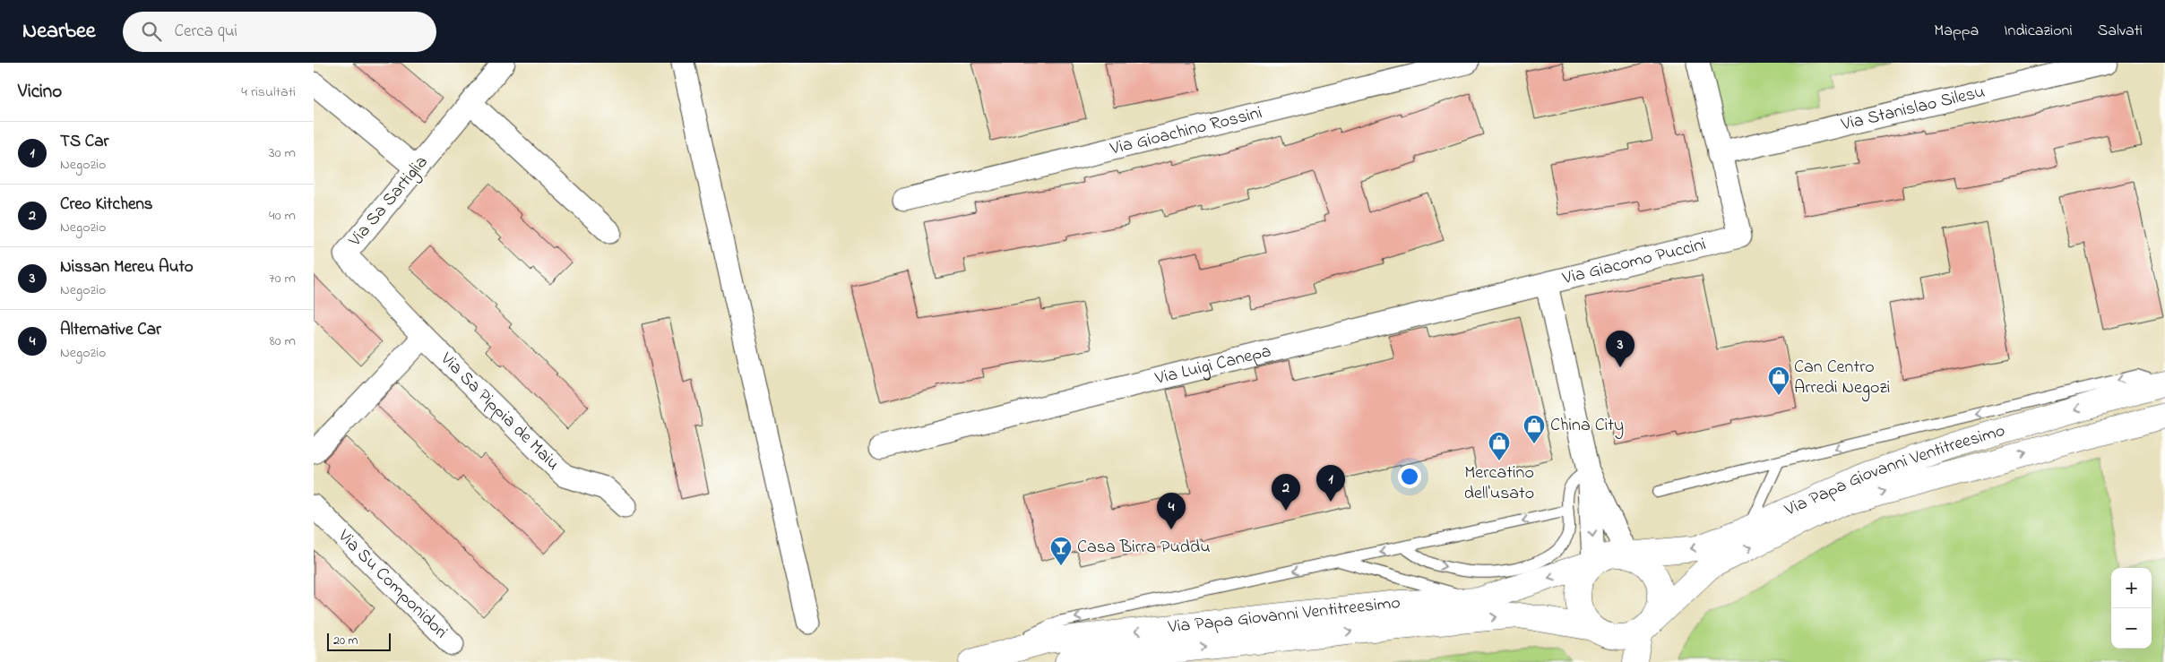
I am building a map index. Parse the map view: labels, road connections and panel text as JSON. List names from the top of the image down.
{
  "streets": {
    "main road": ["Via Papa Giovanni Ventitreesimo"],
    "street": [
      "Via Stanislao Silesu",
      "Via Gioachino Rossini",
      "Via Sa Sartiglia",
      "Via Giacomo Puccini",
      "Via Luigi Canepa",
      "Via Sa Pippia de Maiu",
      "Via Su Componidori"
    ]
  },
  "crossings": [
    ["Via Stanislao Silesu", "Via Giacomo Puccini"],
    ["Via Sa Sartiglia", "Via Sa Pippia de Maiu"],
    ["Via Giacomo Puccini", "Via Luigi Canepa"],
    ["Via Giacomo Puccini", "Via Papa Giovanni Ventitreesimo"]
  ],
  "places": {
    "shop": ["Can Centro Arredi Negozi", "China City", "Mercatino dell'usato"],
    "bar": ["Casa Birra Puddu"]
  },
  "scale_bar": "20 m",
  "page": {
    "header": "Nearbee",
    "search": "Cerca qui",
    "nav": ["Mappa", "Indicazioni", "Salvati"],
    "heading": ["Vicino", "4 risultati"],
    "list": [
      {
        "mark": "1",
        "name": "TS Car",
        "note": "Negozio",
        "value": "30 m"
      },
      {
        "mark": "2",
        "name": "Creo Kitchens",
        "note": "Negozio",
        "value": "40 m"
      },
      {
        "mark": "3",
        "name": "Nissan Mereu Auto",
        "note": "Negozio",
        "value": "70 m"
      },
      {
        "mark": "4",
        "name": "Alternative Car",
        "note": "Negozio",
        "value": "80 m"
      }
    ],
    "pins": [
      "3",
      "1",
      "2",
      "4"
    ],
    "map_buttons": ["+", "−"],
    "scale": "20 m"
  }
}
